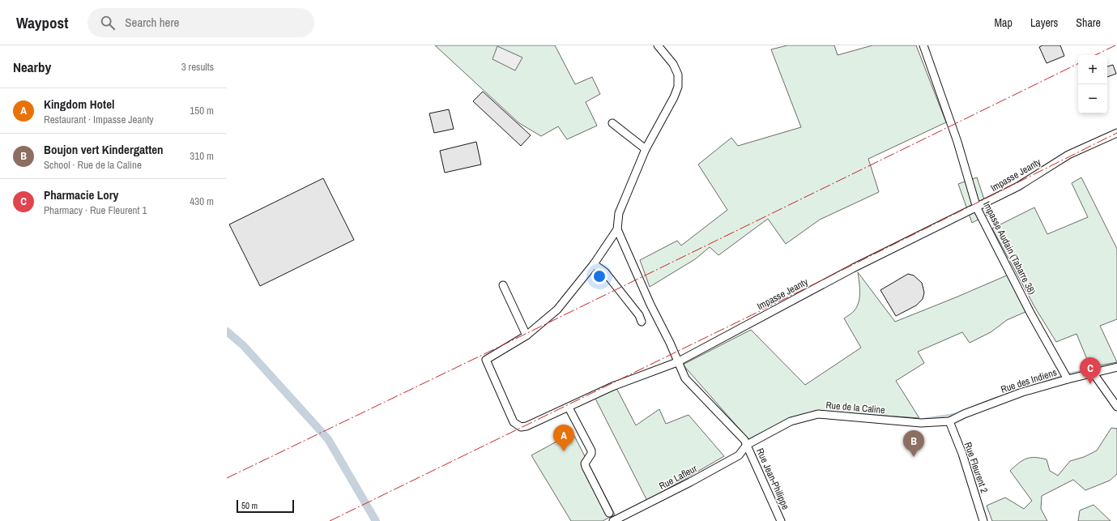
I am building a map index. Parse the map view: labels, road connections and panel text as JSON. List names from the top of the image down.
{
  "streets": {
    "street": [
      "Impasse Jeanty",
      "Impasse Audain (Tabarre 38)",
      "Rue des Indiens",
      "Rue de la Caline",
      "Rue Fleurent 2",
      "Rue Lafleur",
      "Rue Jean-Philippe"
    ]
  },
  "crossings": [
    ["Impasse Jeanty", "Impasse Audain (Tabarre 38)"],
    ["Impasse Jeanty", "Rue Jean-Philippe"],
    ["Impasse Audain (Tabarre 38)", "Rue des Indiens"],
    ["Rue des Indiens", "Rue de la Caline"],
    ["Rue des Indiens", "Rue Fleurent 2"],
    ["Rue de la Caline", "Rue Fleurent 2"],
    ["Rue de la Caline", "Rue Lafleur"],
    ["Rue de la Caline", "Rue Jean-Philippe"],
    ["Rue Lafleur", "Rue Jean-Philippe"]
  ],
  "scale_bar": "50 m",
  "page": {
    "header": "Waypost",
    "search": "Search here",
    "nav": ["Map", "Layers", "Share"],
    "heading": ["Nearby", "3 results"],
    "map_buttons": ["+", "−"],
    "list": [
      {
        "mark": "A",
        "name": "Kingdom Hotel",
        "note": "Restaurant · Impasse Jeanty",
        "value": "150 m"
      },
      {
        "mark": "B",
        "name": "Boujon vert Kindergatten",
        "note": "School · Rue de la Caline",
        "value": "310 m"
      },
      {
        "mark": "C",
        "name": "Pharmacie Lory",
        "note": "Pharmacy · Rue Fleurent 1",
        "value": "430 m"
      }
    ],
    "pins": ["C", "A", "B"],
    "scale": "50 m"
  }
}
